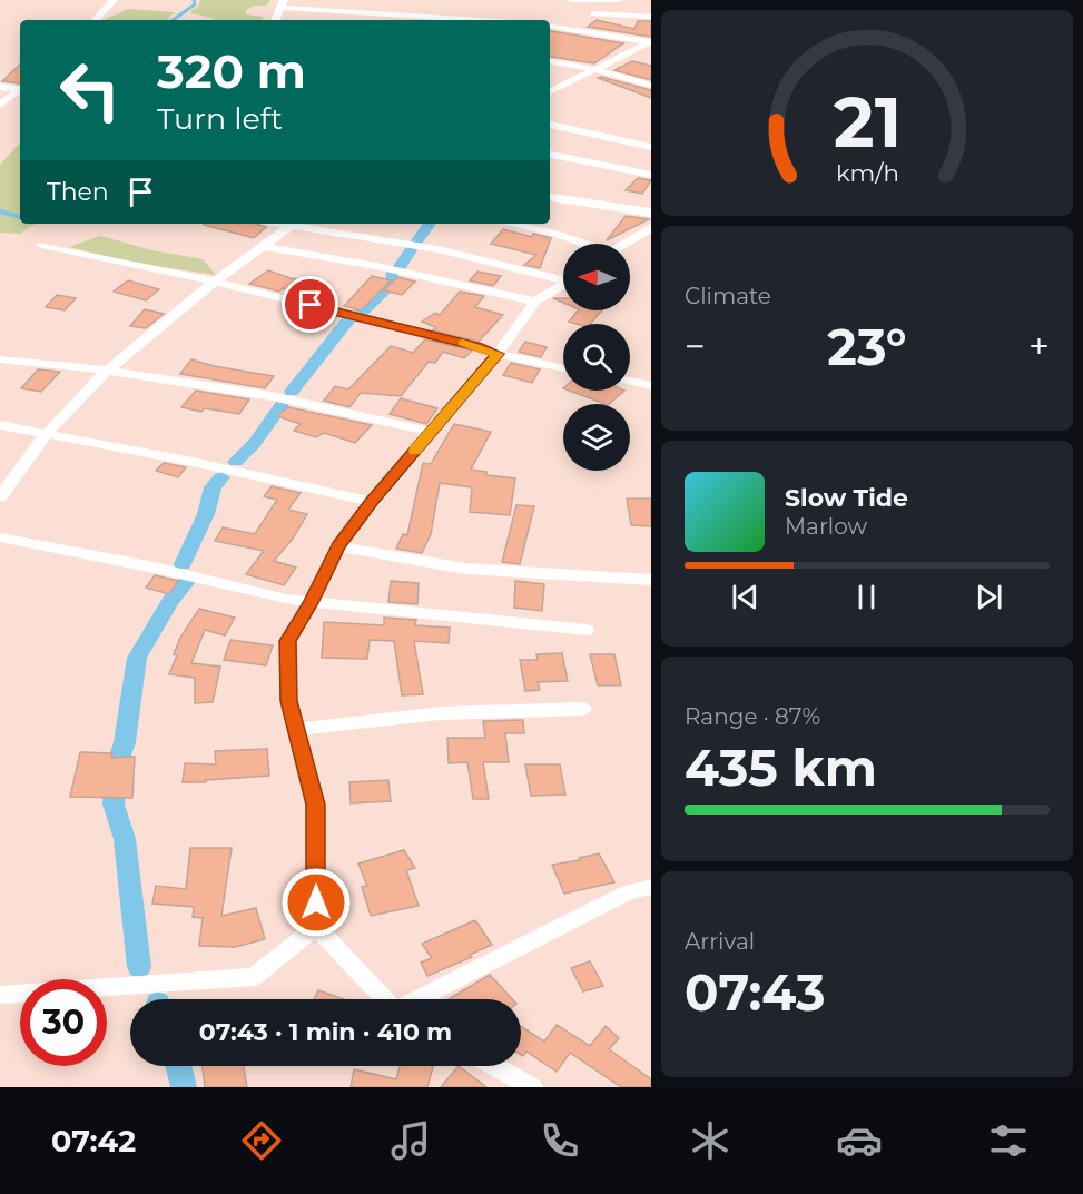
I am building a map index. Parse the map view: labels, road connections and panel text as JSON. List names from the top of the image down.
{
  "north": "left",
  "page": {
    "turn": ["320 m", "Turn left"],
    "then": "Then",
    "tile": [
      "Climate",
      ["Range · 87%", "435 km"],
      ["Arrival", "07:43"]
    ],
    "heat": ["−", "23°", "+"],
    "song": ["Slow Tide", "Marlow"],
    "limit": "30",
    "trip": "07:43 · 1 min · 410 m",
    "tabs": "07:42",
    "gauge": ["21", "km/h"]
  }
}
